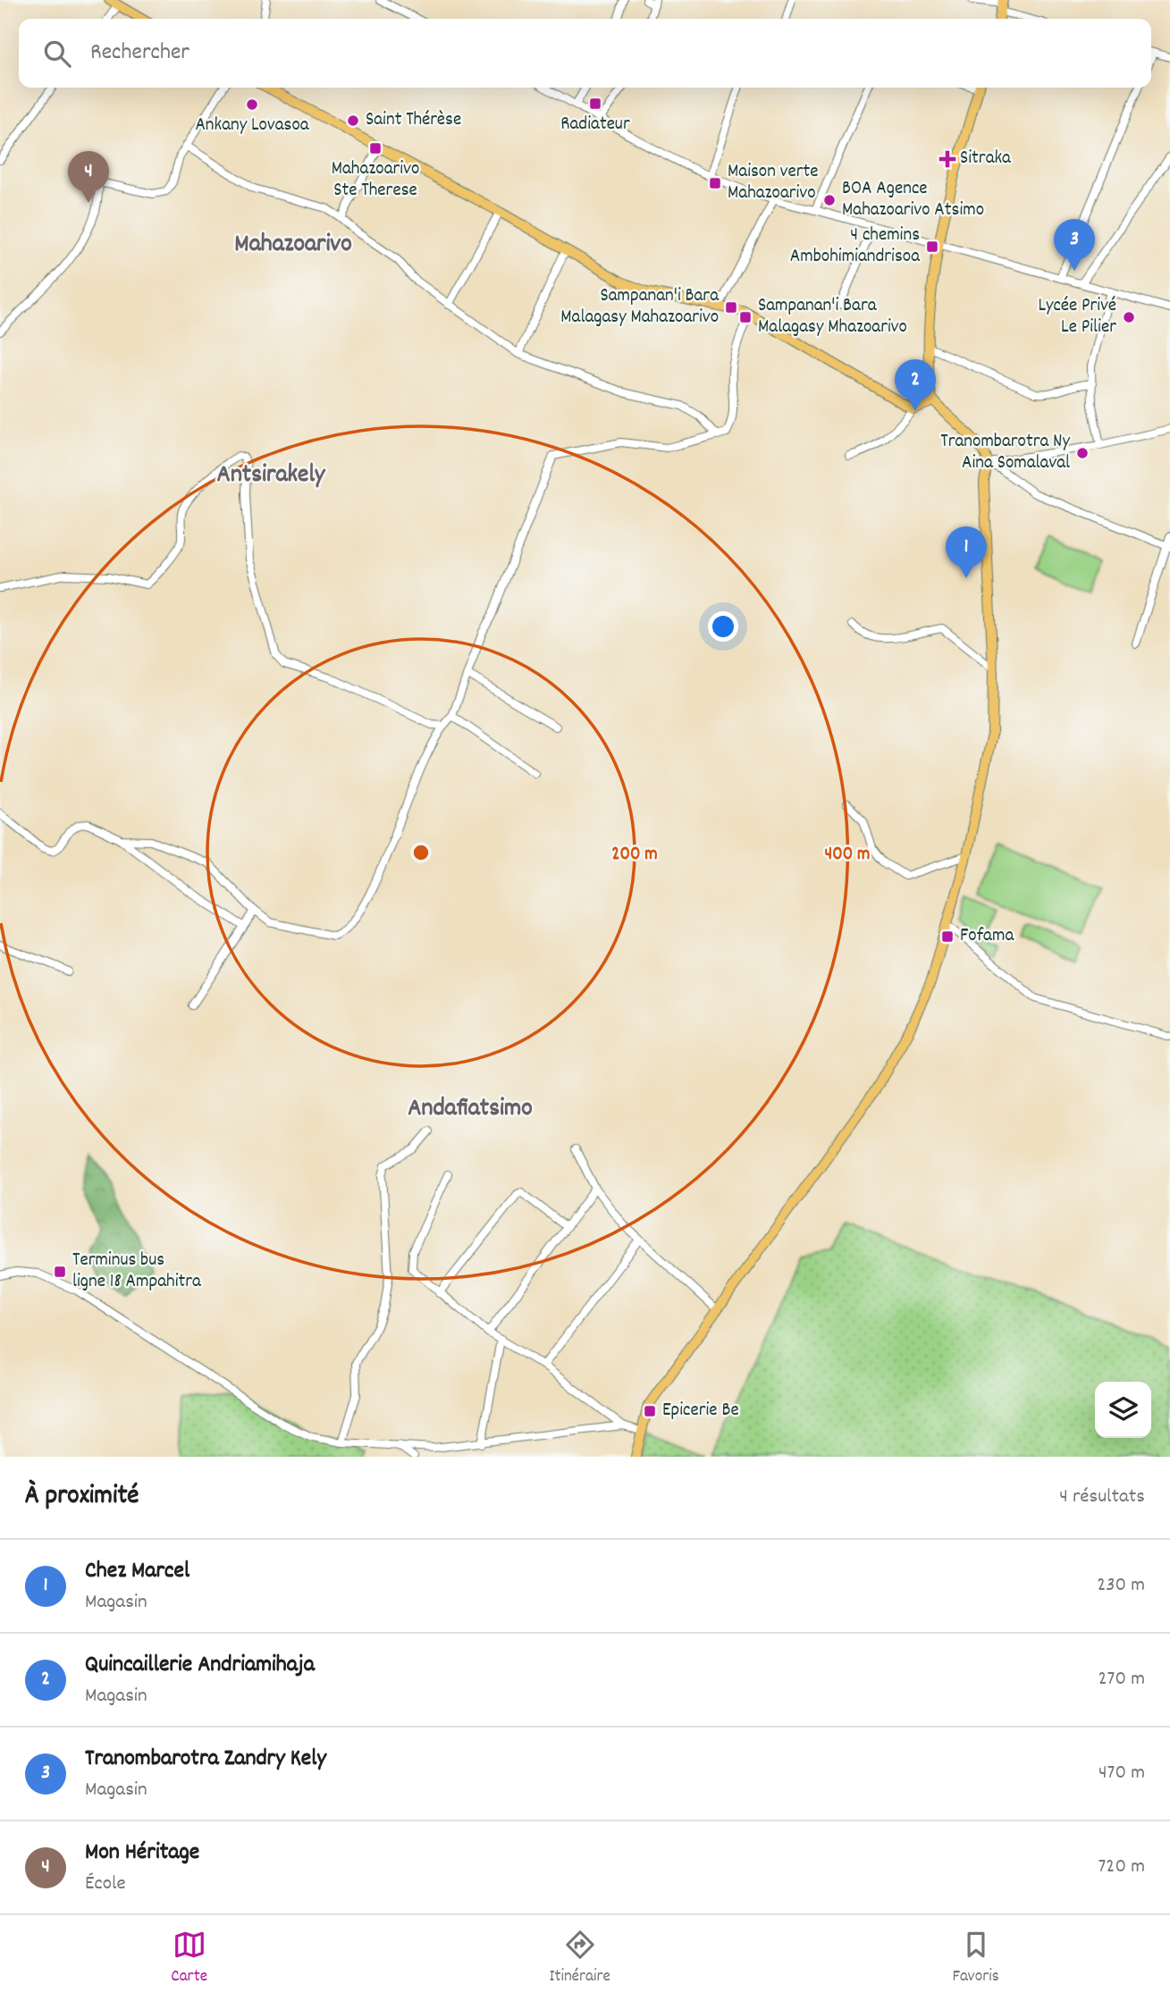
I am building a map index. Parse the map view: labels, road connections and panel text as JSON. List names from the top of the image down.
{
  "districts": ["Mahazoarivo", "Antsirakely", "Andafiatsimo"],
  "places": {
    "transit": [
      "Radiateur",
      "Mahazoarivo Ste Therese",
      "Maison verte Mahazoarivo",
      "4 chemins Ambohimiandrisoa",
      "Sampanan'i Bara Malagasy Mahazoarivo",
      "Sampanan'i Bara Malagasy Mhazoarivo",
      "Fofama",
      "Terminus bus ligne 18 Ampahitra",
      "Epicerie Be"
    ],
    "other": [
      "Ankany Lovasoa",
      "Saint Thérèse",
      "BOA Agence Mahazoarivo Atsimo",
      "Lycée Privé Le Pilier",
      "Tranombarotra Ny Aina Somalaval"
    ],
    "health": ["Sitraka"]
  },
  "page": {
    "search": "Rechercher",
    "pins": [
      "4",
      "3",
      "2",
      "1"
    ],
    "heading": ["À proximité", "4 résultats"],
    "list": [
      {
        "mark": "1",
        "name": "Chez Marcel",
        "note": "Magasin",
        "value": "230 m"
      },
      {
        "mark": "2",
        "name": "Quincaillerie Andriamihaja",
        "note": "Magasin",
        "value": "270 m"
      },
      {
        "mark": "3",
        "name": "Tranombarotra Zandry Kely",
        "note": "Magasin",
        "value": "470 m"
      },
      {
        "mark": "4",
        "name": "Mon Héritage",
        "note": "École",
        "value": "720 m"
      }
    ],
    "nav": ["Carte", "Itinéraire", "Favoris"]
  },
  "rings": ["200 m", "400 m"]
}
